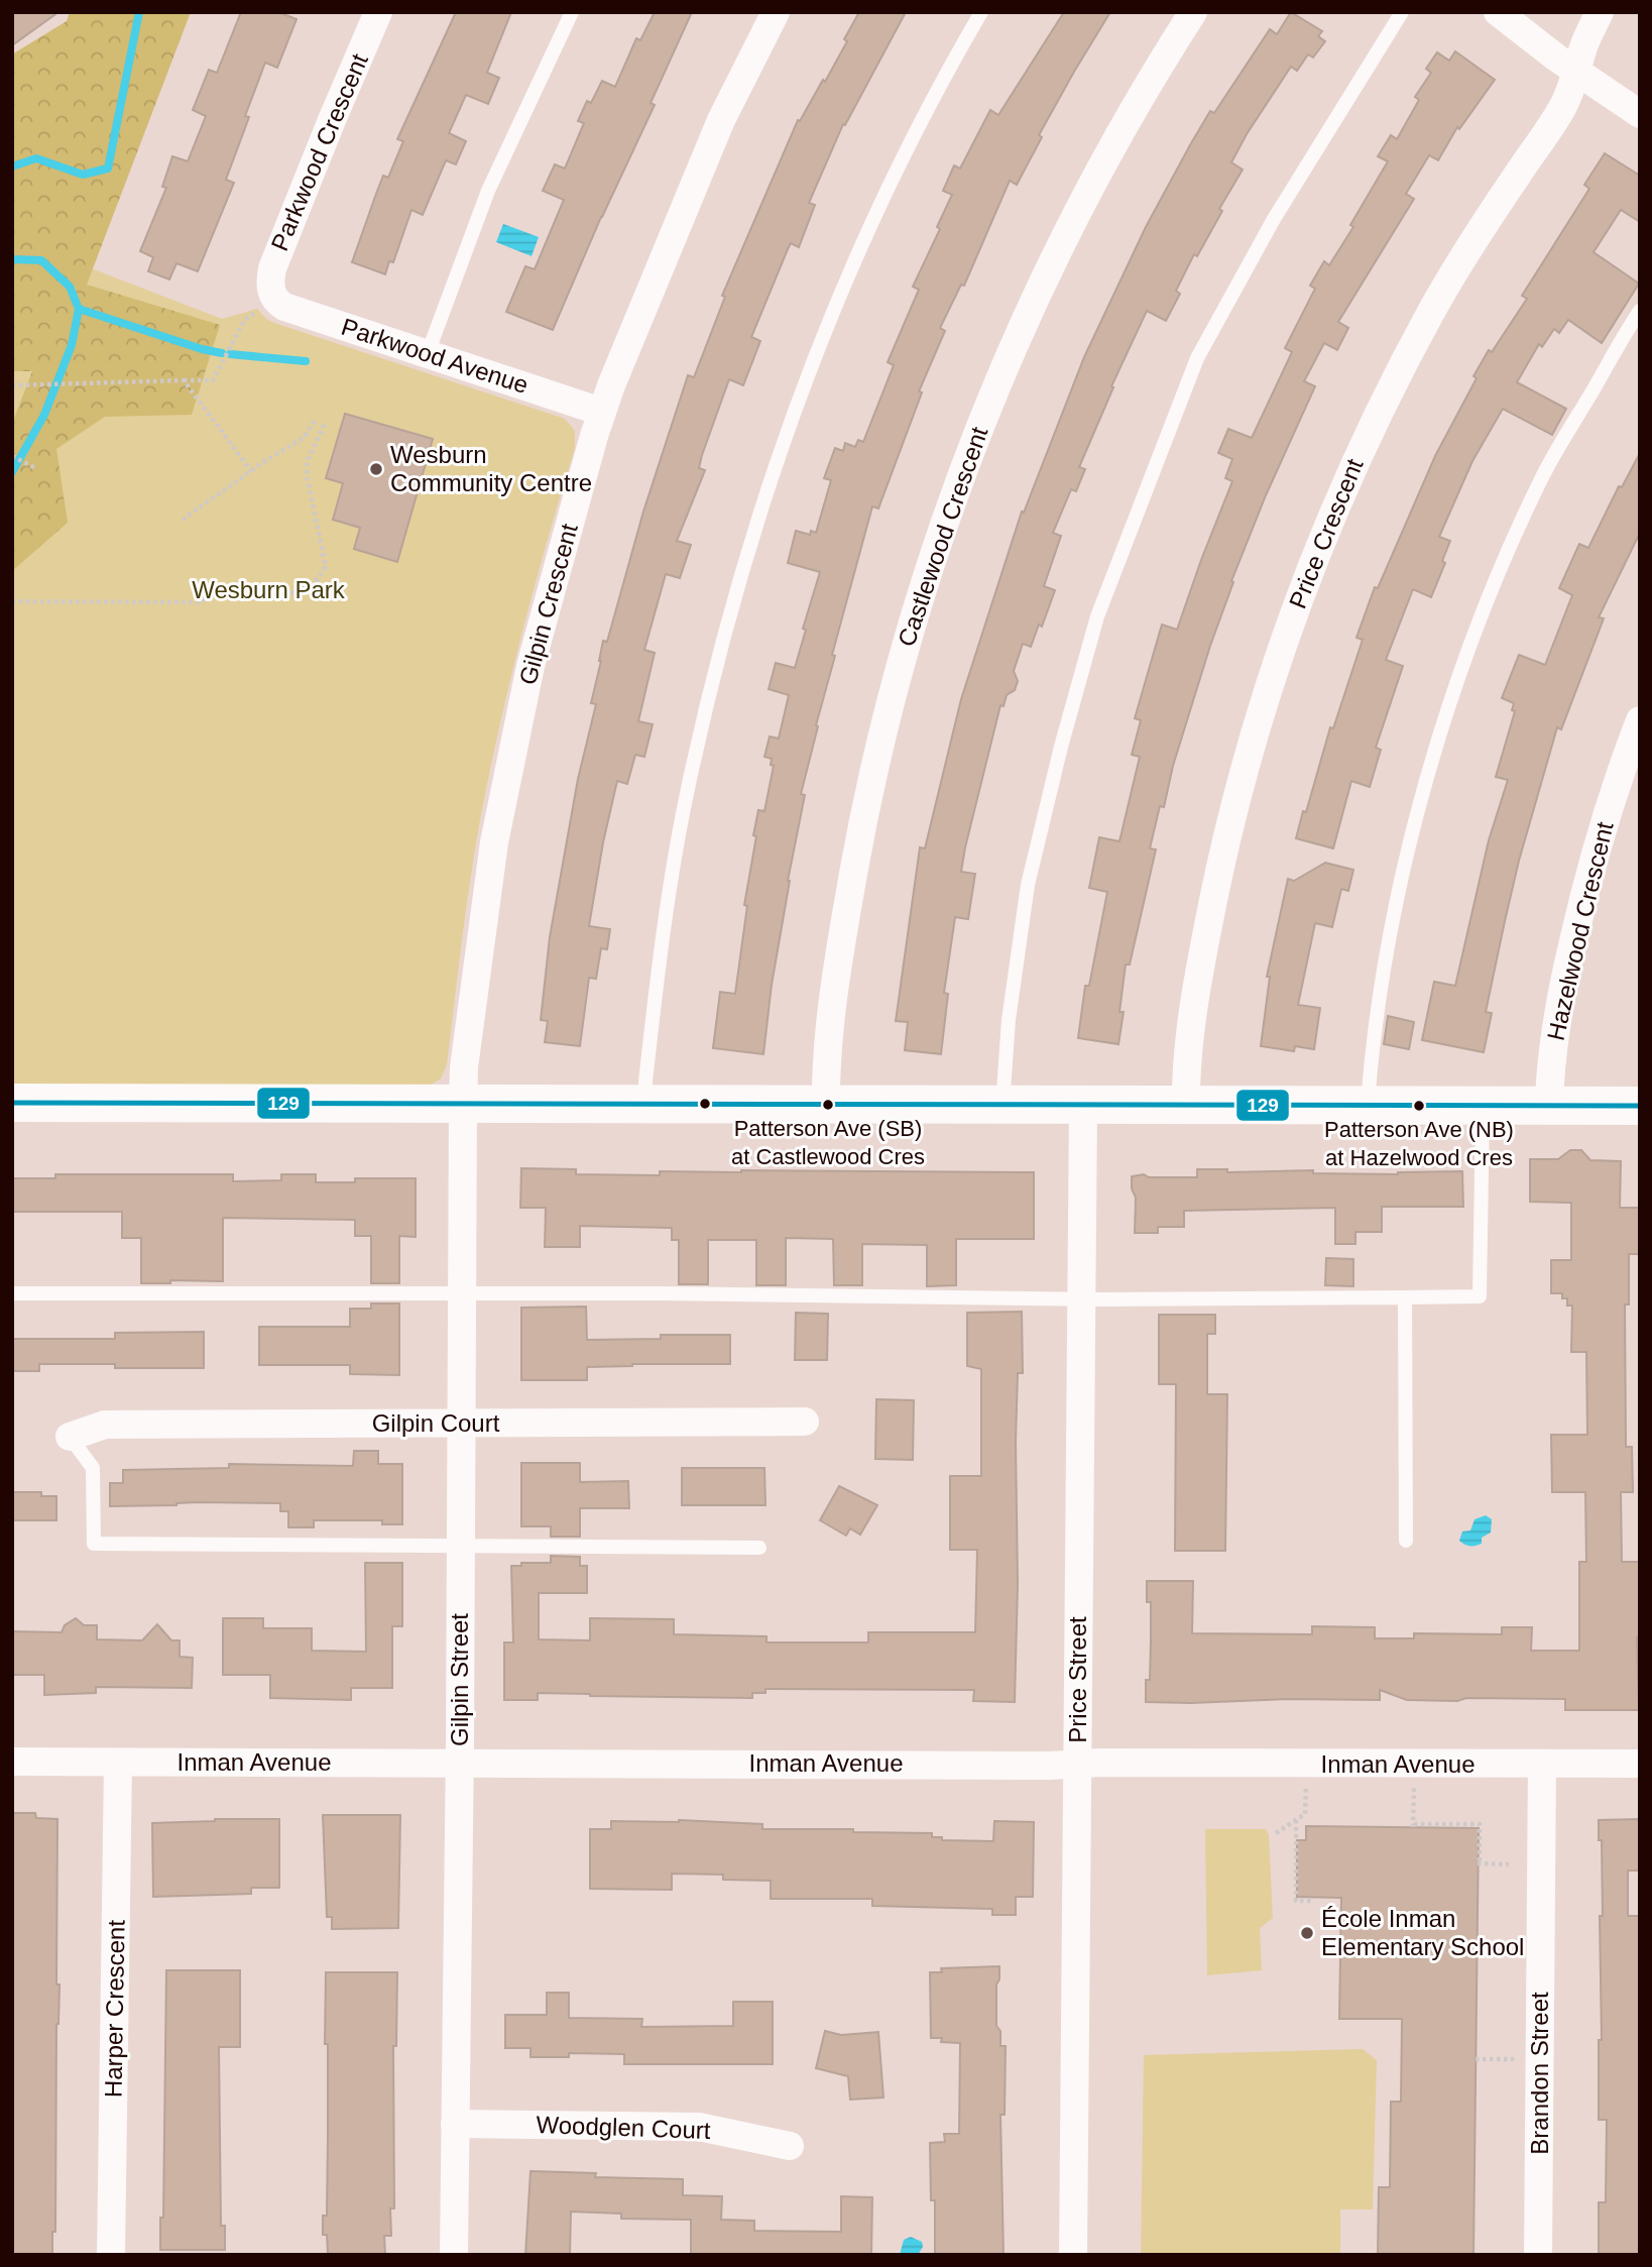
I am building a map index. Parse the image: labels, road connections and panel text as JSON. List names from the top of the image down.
{
  "streets": {
    "street": [
      "Parkwood Crescent",
      "Parkwood Avenue",
      "Price Crescent",
      "Castlewood Crescent",
      "Gilpin Crescent",
      "Hazelwood Crescent",
      "Gilpin Court",
      "Gilpin Street",
      "Price Street",
      "Inman Avenue",
      "Harper Crescent",
      "Brandon Street",
      "Woodglen Court"
    ]
  },
  "crossings": [
    ["Parkwood Crescent", "Parkwood Avenue"],
    ["Parkwood Avenue", "Gilpin Crescent"],
    ["Gilpin Crescent", "Gilpin Street"],
    ["Gilpin Court", "Gilpin Street"],
    ["Gilpin Street", "Inman Avenue"],
    ["Gilpin Street", "Woodglen Court"],
    ["Price Street", "Inman Avenue"],
    ["Inman Avenue", "Harper Crescent"],
    ["Inman Avenue", "Brandon Street"]
  ],
  "parks": ["Wesburn Park"],
  "places": [
    "Wesburn Community Centre",
    "Patterson Ave (SB) at Castlewood Cres",
    "Patterson Ave (NB) at Hazelwood Cres",
    "École Inman Elementary School"
  ],
  "lines": ["transit line 129"]
}
